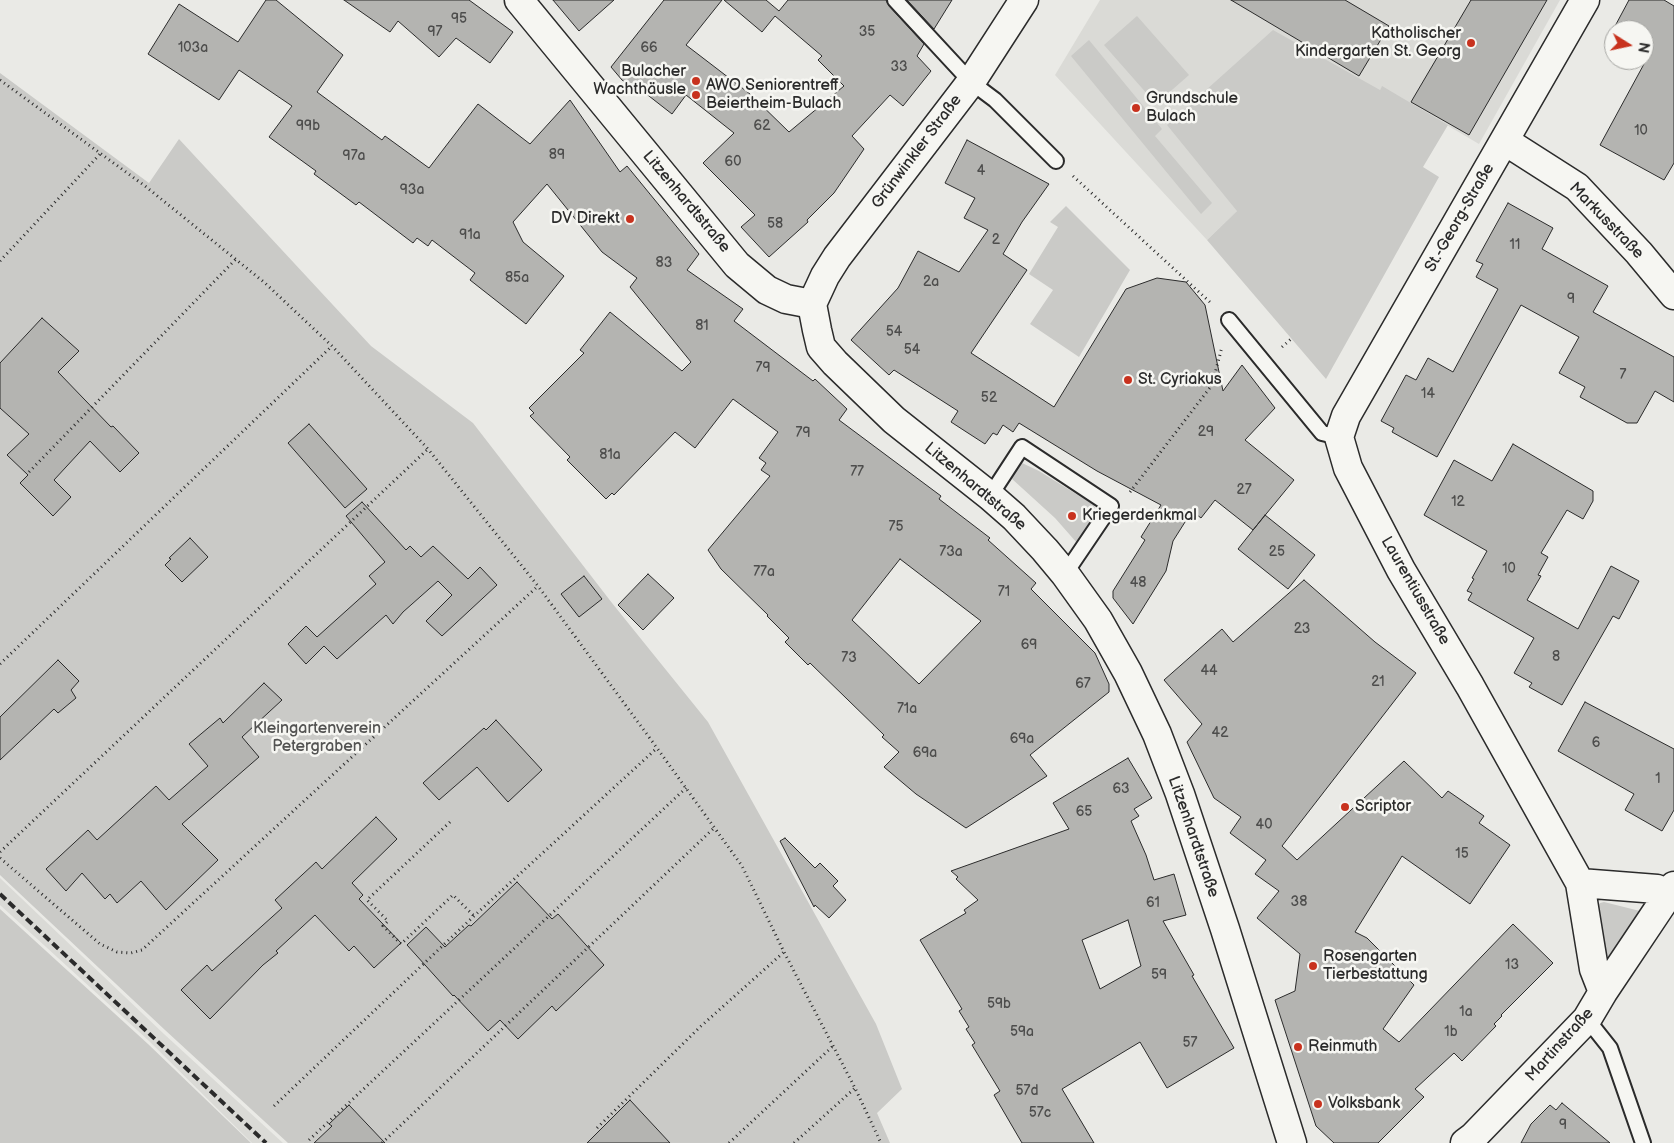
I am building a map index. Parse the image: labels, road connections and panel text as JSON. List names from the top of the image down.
{
  "streets": {
    "street": [
      "Grünwinkler Straße",
      "Litzenhardtstraße",
      "St.-Georg-Straße",
      "Markusstraße",
      "Laurentiusstraße",
      "Martinstraße"
    ]
  },
  "crossings": [
    ["Grünwinkler Straße", "Litzenhardtstraße"],
    ["St.-Georg-Straße", "Markusstraße"],
    ["St.-Georg-Straße", "Laurentiusstraße"],
    ["Laurentiusstraße", "Martinstraße"]
  ],
  "parks": ["Kleingartenverein Petergraben"],
  "places": [
    "Katholischer Kindergarten St. Georg",
    "Bulacher Wachthäusle",
    "AWO Seniorentreff Beiertheim-Bulach",
    "Grundschule Bulach",
    "DV Direkt",
    "St. Cyriakus",
    "Kriegerdenkmal",
    "Scriptor",
    "Rosengarten Tierbestattung",
    "Reinmuth",
    "Volksbank"
  ],
  "house_numbers": [
    "95",
    "97",
    "35",
    "103a",
    "66",
    "33",
    "99b",
    "62",
    "10",
    "89",
    "97a",
    "60",
    "4",
    "93a",
    "58",
    "91a",
    "2",
    "11",
    "83",
    "85a",
    "2a",
    "9",
    "81",
    "54",
    "54",
    "79",
    "7",
    "14",
    "52",
    "29",
    "79",
    "81a",
    "77",
    "27",
    "12",
    "75",
    "73a",
    "25",
    "10",
    "77a",
    "48",
    "71",
    "23",
    "69",
    "8",
    "73",
    "44",
    "21",
    "67",
    "71a",
    "42",
    "69a",
    "6",
    "69a",
    "1",
    "63",
    "65",
    "40",
    "15",
    "38",
    "61",
    "13",
    "59",
    "59b",
    "1a",
    "59a",
    "1b",
    "57",
    "57d",
    "57c",
    "9"
  ],
  "north": "right"
}
